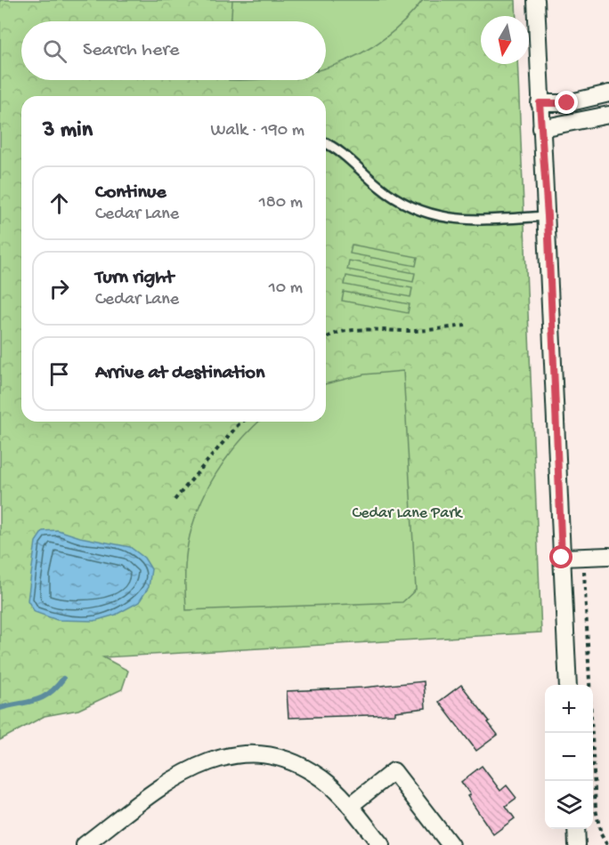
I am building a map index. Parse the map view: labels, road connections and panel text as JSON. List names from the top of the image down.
{
  "parks": ["Cedar Lane Park"],
  "north": "bottom",
  "page": {
    "search": "Search here",
    "heading": ["3 min", "Walk · 190 m"],
    "list": [
      ["Continue", "Cedar Lane", "180 m"],
      ["Turn right", "Cedar Lane", "10 m"],
      "Arrive at destination"
    ],
    "map_buttons": ["+", "−"]
  }
}
